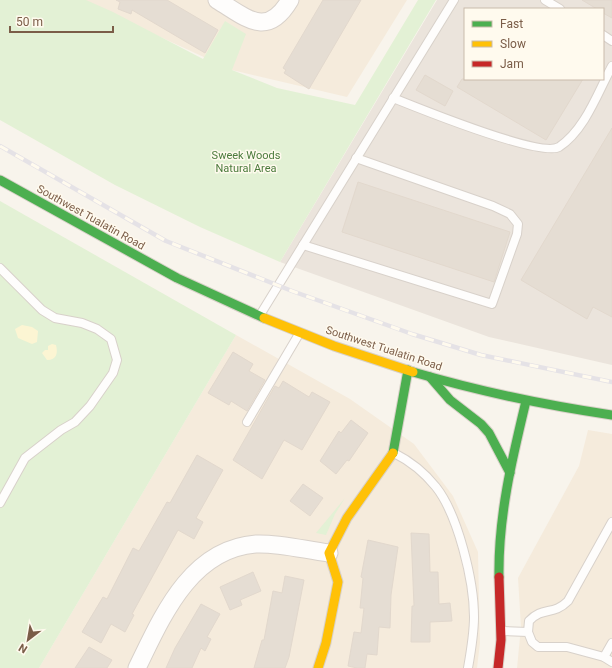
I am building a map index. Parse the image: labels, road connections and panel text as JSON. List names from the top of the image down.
{
  "streets": {
    "main road": ["Southwest Tualatin Road"]
  },
  "parks": ["Sweek Woods Natural Area"],
  "legend": ["Fast", "Slow", "Jam"],
  "scale_bar": "50 m",
  "north": "bottom left"
}
